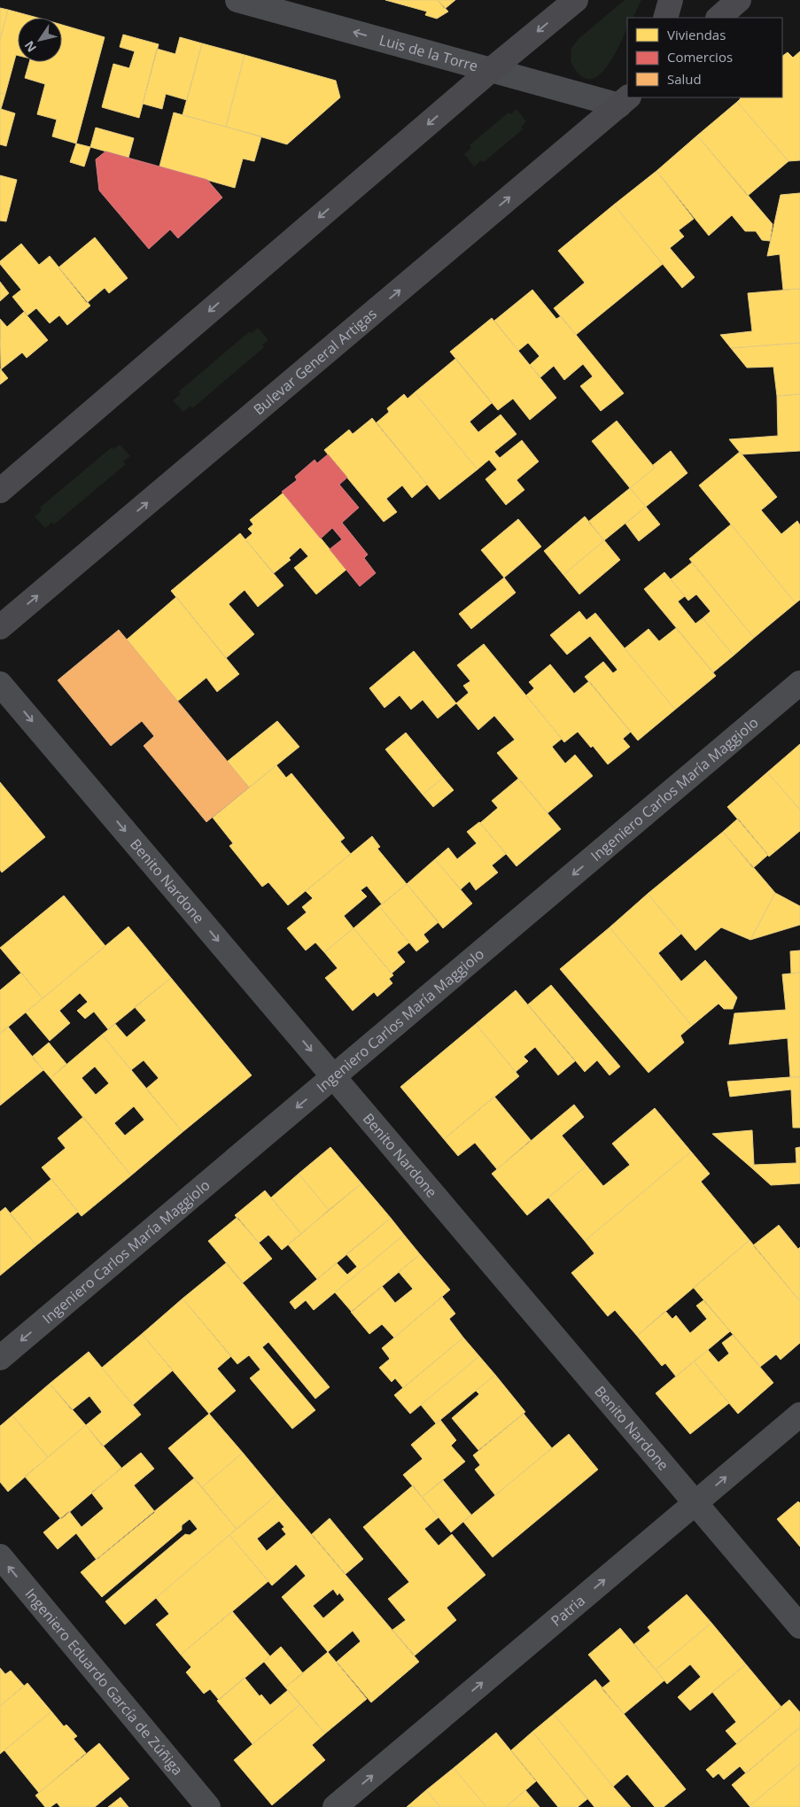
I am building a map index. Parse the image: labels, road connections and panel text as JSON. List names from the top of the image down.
{
  "streets": {
    "main road": ["Bulevar General Artigas"],
    "street": [
      "Luis de la Torre",
      "Ingeniero Carlos María Maggiolo",
      "Benito Nardone",
      "Patria",
      "Ingeniero Eduardo García de Zúñiga"
    ]
  },
  "crossings": [
    ["Luis de la Torre", "Bulevar General Artigas"],
    ["Ingeniero Carlos María Maggiolo", "Benito Nardone"],
    ["Benito Nardone", "Patria"]
  ],
  "one_way": [
    "Luis de la Torre",
    "Ingeniero Carlos María Maggiolo",
    "Benito Nardone",
    "Patria",
    "Ingeniero Eduardo García de Zúñiga"
  ],
  "legend": ["Viviendas", "Comercios", "Salud"],
  "north": "bottom left"
}
